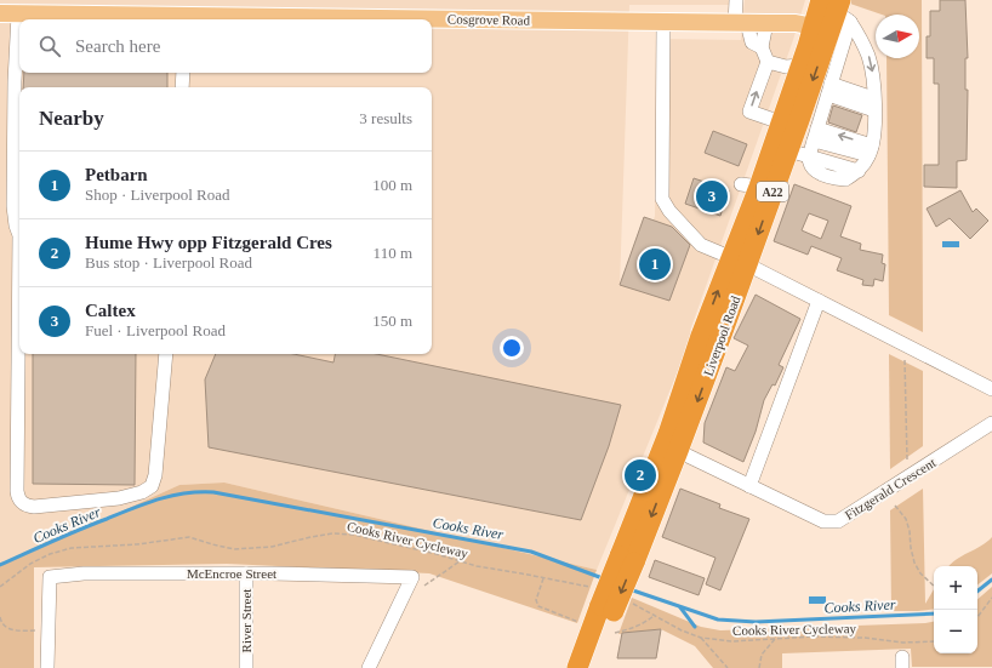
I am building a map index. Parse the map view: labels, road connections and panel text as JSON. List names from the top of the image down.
{
  "streets": {
    "highway": ["A22", "Liverpool Road"],
    "main road": ["Cosgrove Road"],
    "street": ["Fitzgerald Crescent", "McEncroe Street", "River Street"],
    "path": ["Cooks River Cycleway"]
  },
  "crossings": [
    ["Cosgrove Road", "Liverpool Road"],
    ["Liverpool Road", "Fitzgerald Crescent"],
    ["Liverpool Road", "Cooks River Cycleway"],
    ["McEncroe Street", "River Street"]
  ],
  "water": ["Cooks River"],
  "north": "right",
  "page": {
    "search": "Search here",
    "heading": ["Nearby", "3 results"],
    "list": [
      {
        "mark": "1",
        "name": "Petbarn",
        "note": "Shop · Liverpool Road",
        "value": "100 m"
      },
      {
        "mark": "2",
        "name": "Hume Hwy opp Fitzgerald Cres",
        "note": "Bus stop · Liverpool Road",
        "value": "110 m"
      },
      {
        "mark": "3",
        "name": "Caltex",
        "note": "Fuel · Liverpool Road",
        "value": "150 m"
      }
    ],
    "pins": ["3", "1", "2"],
    "map_buttons": ["+", "−"]
  }
}
